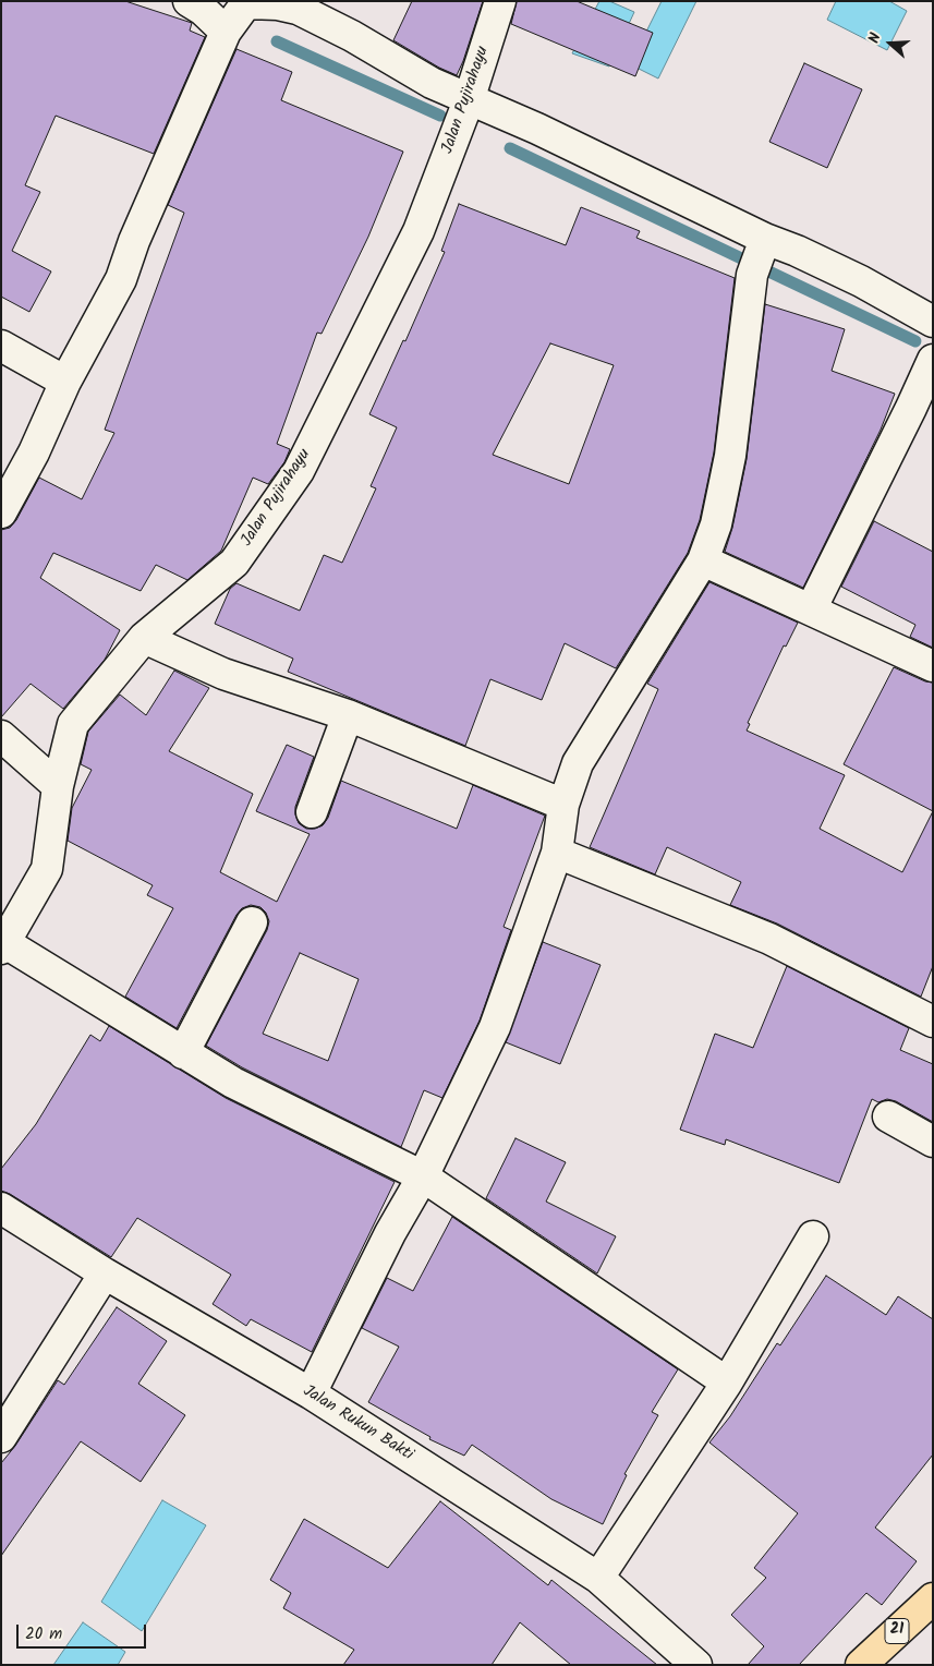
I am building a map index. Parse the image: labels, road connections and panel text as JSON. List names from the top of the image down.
{
  "streets": {
    "highway": ["21"],
    "street": ["Jalan Pujirahayu", "Jalan Rukun Bakti"]
  },
  "scale_bar": "20 m",
  "north": "left"
}
